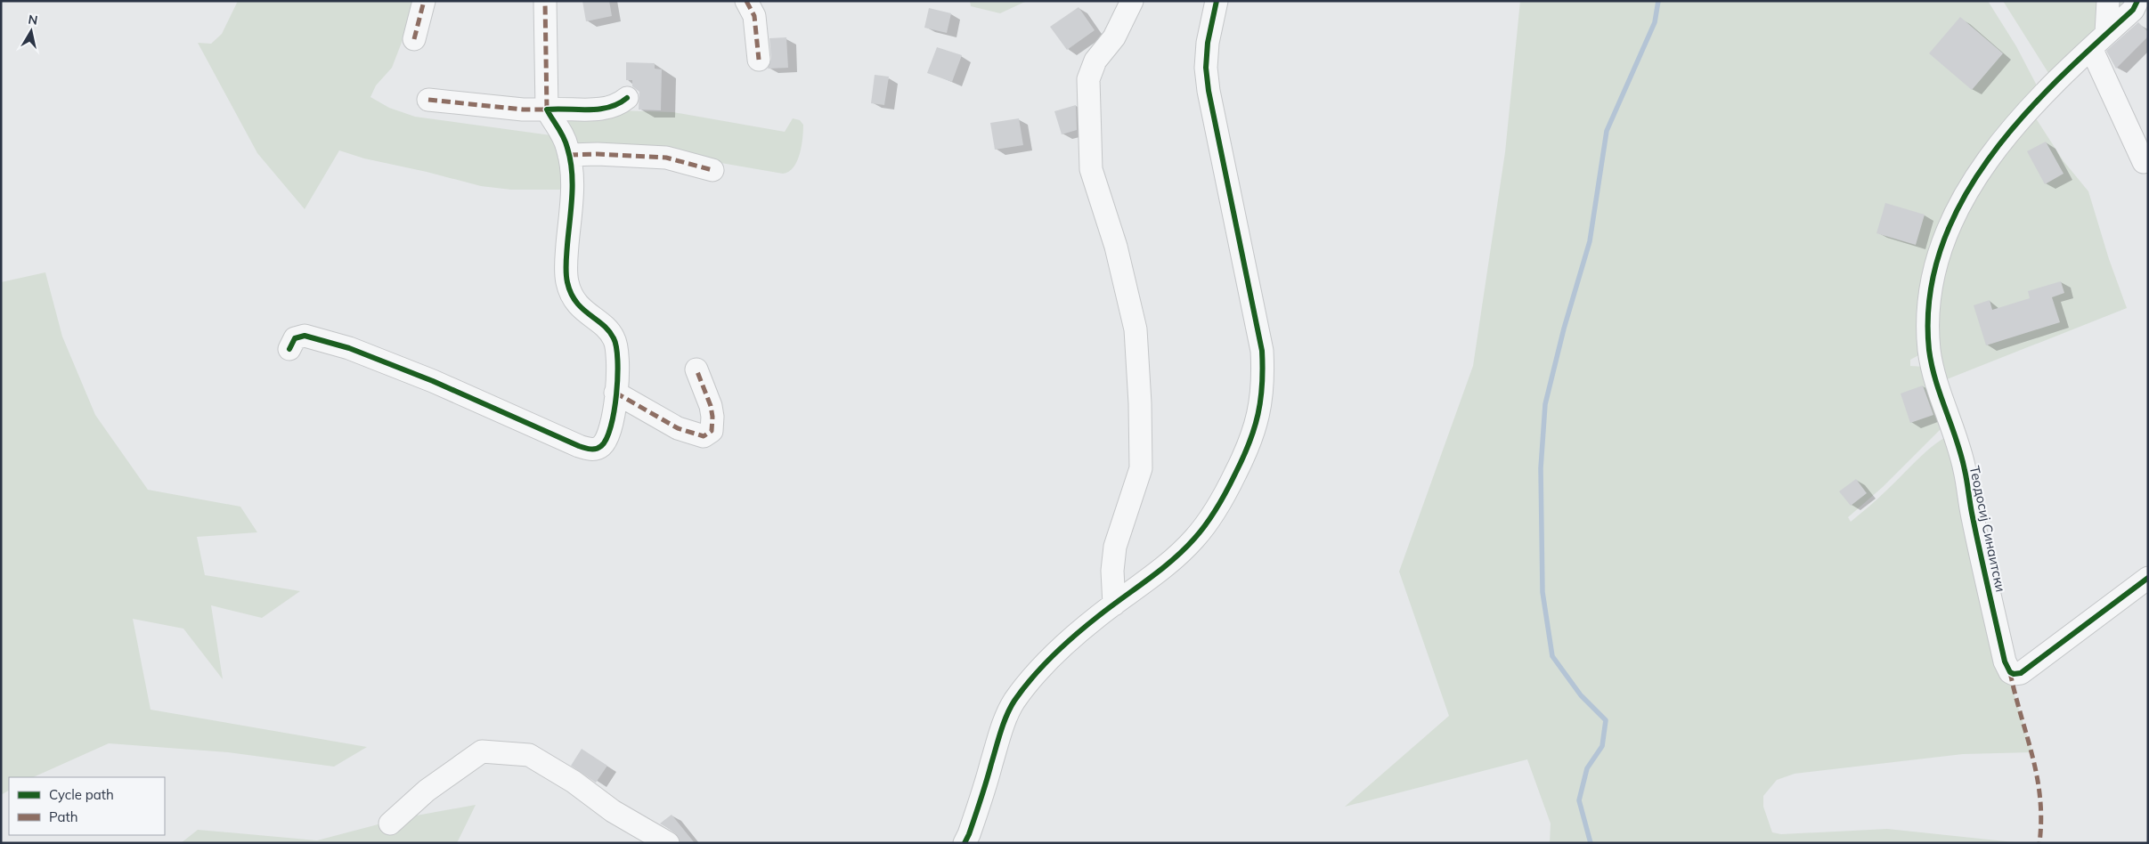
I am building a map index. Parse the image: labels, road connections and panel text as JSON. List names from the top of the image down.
{
  "streets": {
    "street": ["Теодосиј Синаитски"]
  },
  "legend": ["Cycle path", "Path"],
  "north": "top"
}
